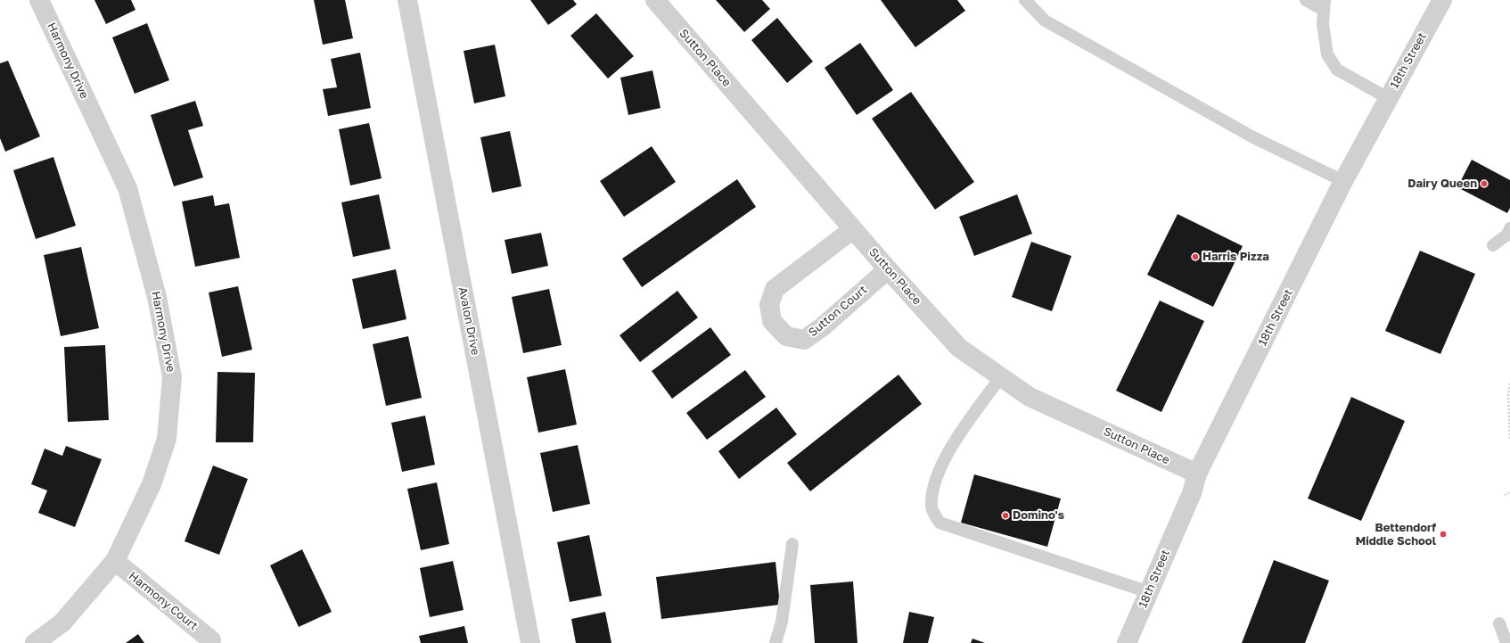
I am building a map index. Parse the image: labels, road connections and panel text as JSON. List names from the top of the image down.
{
  "streets": {
    "street": [
      "Sutton Place",
      "Harmony Drive",
      "18th Street",
      "Sutton Court",
      "Avalon Drive",
      "Harmony Court"
    ]
  },
  "crossings": [
    ["Sutton Place", "18th Street"],
    ["Sutton Place", "Sutton Court"],
    ["Harmony Drive", "Harmony Court"]
  ],
  "places": [
    "Dairy Queen",
    "Harris Pizza",
    "Domino's",
    "Bettendorf Middle School"
  ]
}
